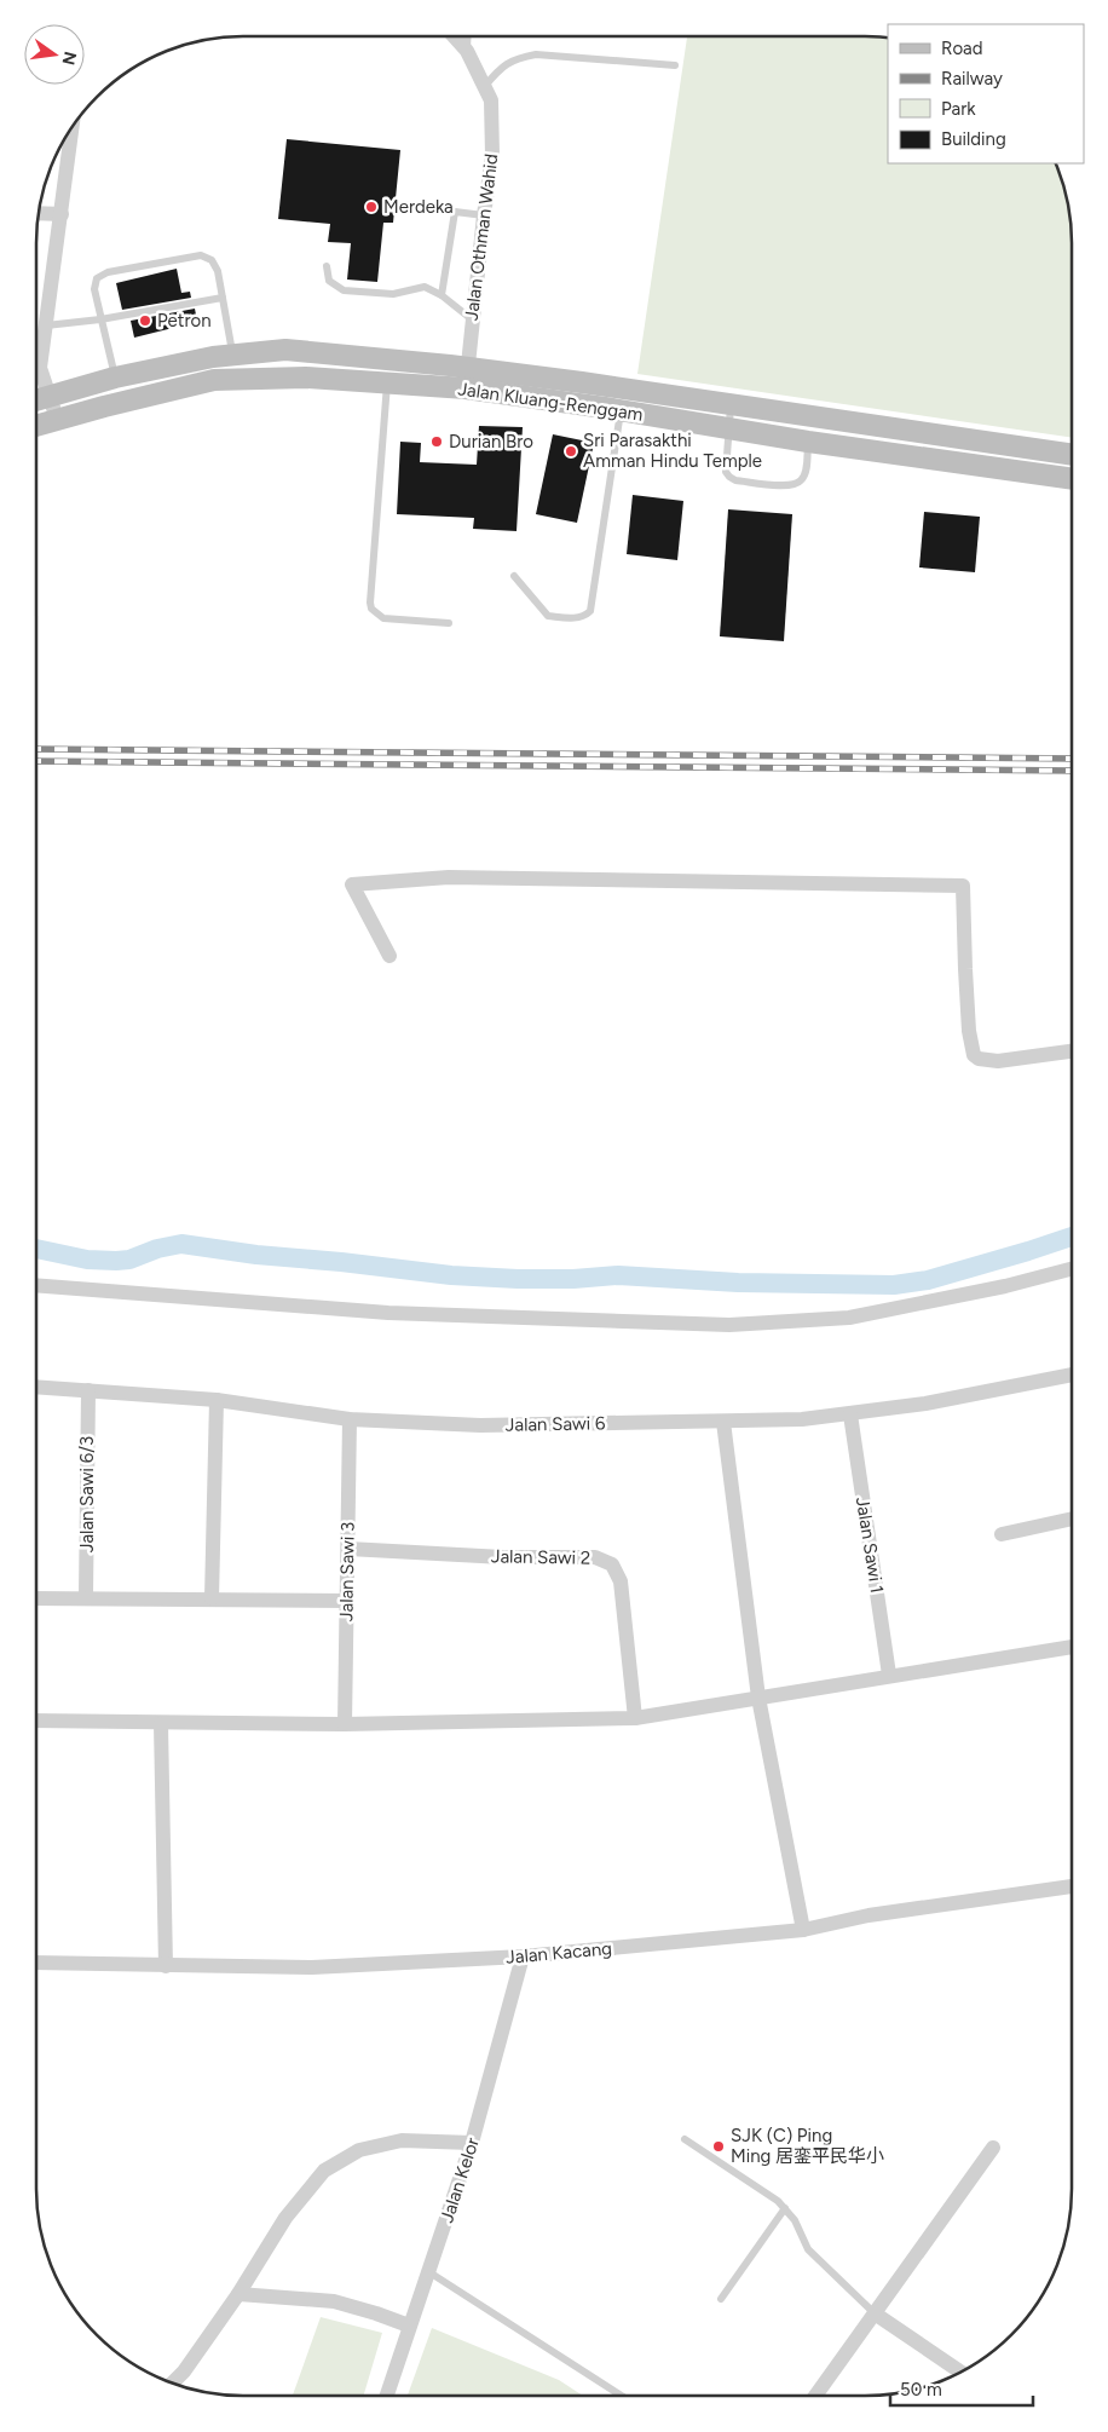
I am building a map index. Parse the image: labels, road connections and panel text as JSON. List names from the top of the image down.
{
  "streets": {
    "main road": ["Jalan Kluang-Renggam"],
    "street": [
      "Jalan Othman Wahid",
      "Jalan Sawi 6",
      "Jalan Sawi 6/3",
      "Jalan Sawi 1",
      "Jalan Sawi 2",
      "Jalan Sawi 3",
      "Jalan Kacang",
      "Jalan Kelor"
    ]
  },
  "crossings": [
    ["Jalan Othman Wahid", "Jalan Kluang-Renggam"],
    ["Jalan Sawi 6", "Jalan Sawi 6/3"],
    ["Jalan Sawi 6", "Jalan Sawi 1"],
    ["Jalan Sawi 6", "Jalan Sawi 3"],
    ["Jalan Sawi 2", "Jalan Sawi 3"],
    ["Jalan Kacang", "Jalan Kelor"]
  ],
  "places": [
    "Merdeka",
    "Petron",
    "Durian Bro",
    "Sri Parasakthi Amman Hindu Temple",
    "SJK (C) Ping Ming 居銮平民华小"
  ],
  "legend": [
    "Road",
    "Railway",
    "Park",
    "Building"
  ],
  "scale_bar": "50 m",
  "north": "right"
}
